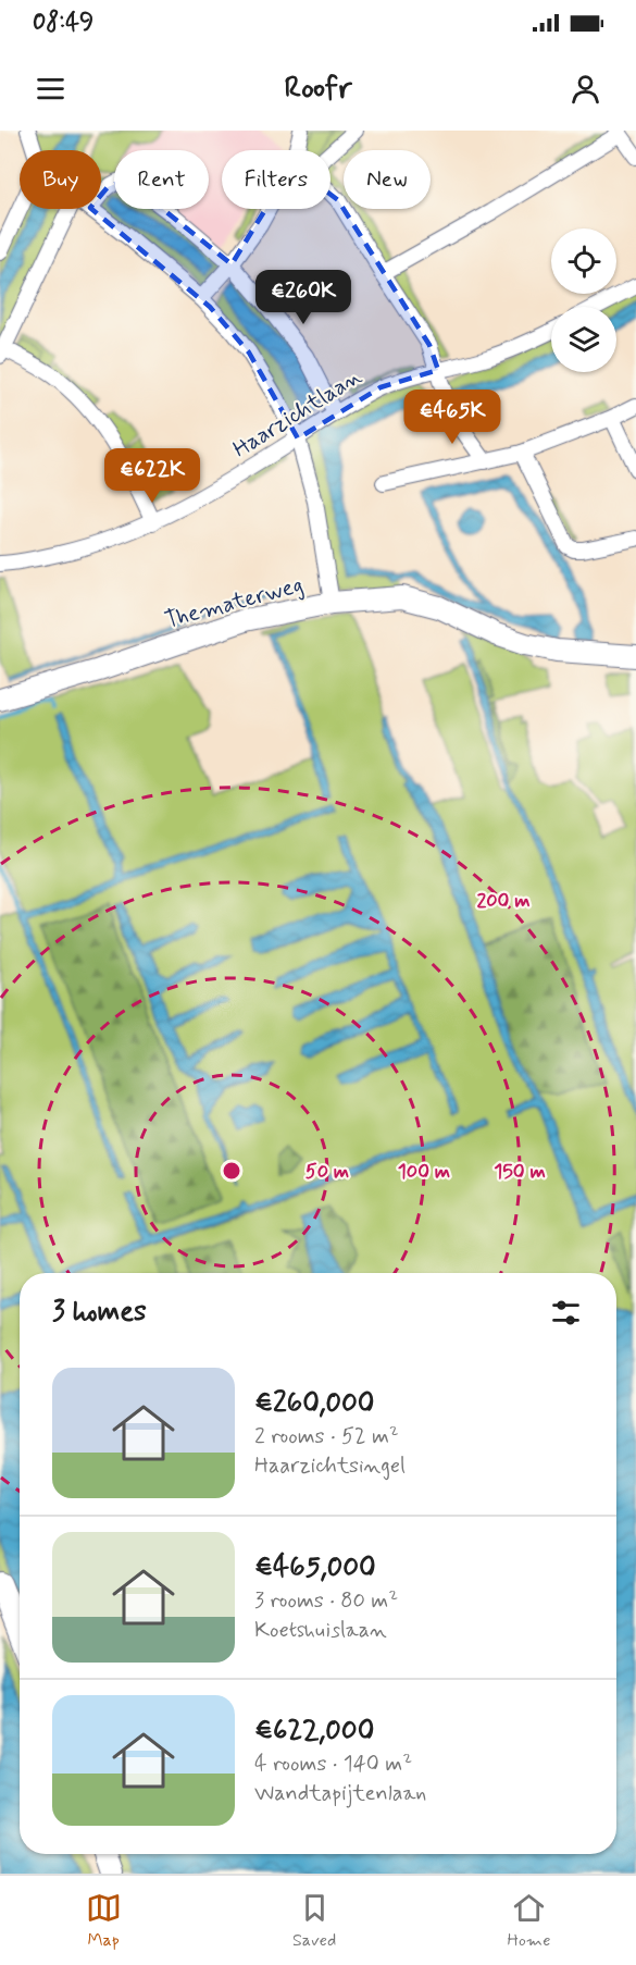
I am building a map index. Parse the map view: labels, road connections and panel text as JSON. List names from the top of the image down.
{
  "streets": {
    "street": ["Haarzichtlaan", "Thematerweg"]
  },
  "page": {
    "status": "08:49",
    "header": "Roofr",
    "chip": [
      "Buy",
      "Rent",
      "Filters",
      "New"
    ],
    "price": ["€260K", "€465K", "€622K"],
    "heading": "3 homes",
    "list": [
      {
        "name": "€260,000",
        "note": "2 rooms · 52 m² · Haarzichtsingel"
      },
      {
        "name": "€465,000",
        "note": "3 rooms · 80 m² · Koetshuislaan"
      },
      {
        "name": "€622,000",
        "note": "4 rooms · 140 m² · Wandtapijtenlaan"
      }
    ],
    "tabs": ["Map", "Saved", "Home"]
  },
  "rings": [
    "200 m",
    "50 m",
    "100 m",
    "150 m"
  ]
}
